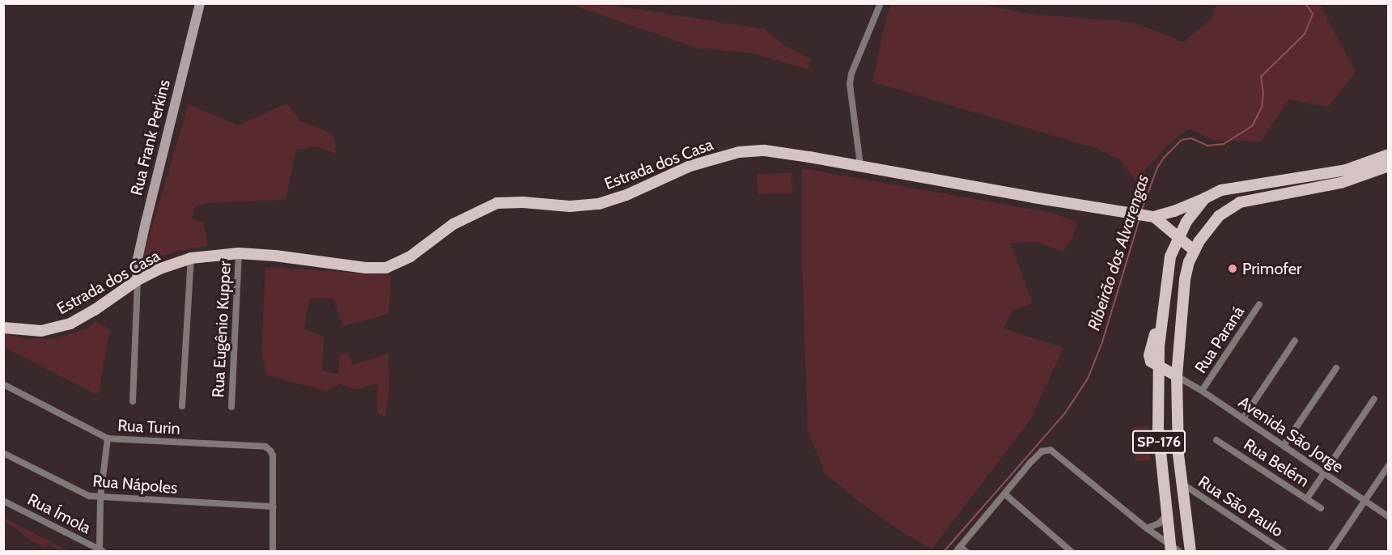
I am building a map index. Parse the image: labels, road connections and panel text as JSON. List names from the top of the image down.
{
  "streets": {
    "main road": ["Estrada dos Casa", "SP-176"],
    "street": [
      "Rua Frank Perkins",
      "Rua Eugênio Kupper",
      "Rua Paraná",
      "Rua Turin",
      "Avenida São Jorge",
      "Rua Belém",
      "Rua Nápoles",
      "Rua São Paulo",
      "Rua Ímola"
    ]
  },
  "crossings": [
    ["Rua Frank Perkins", "Estrada dos Casa"],
    ["Estrada dos Casa", "Rua Eugênio Kupper"],
    ["Rua Paraná", "Avenida São Jorge"],
    ["Rua Turin", "Rua Nápoles"],
    ["Avenida São Jorge", "SP-176"],
    ["SP-176", "Rua São Paulo"]
  ],
  "water": ["Ribeirão dos Alvarengas"],
  "places": ["Primofer"]
}
